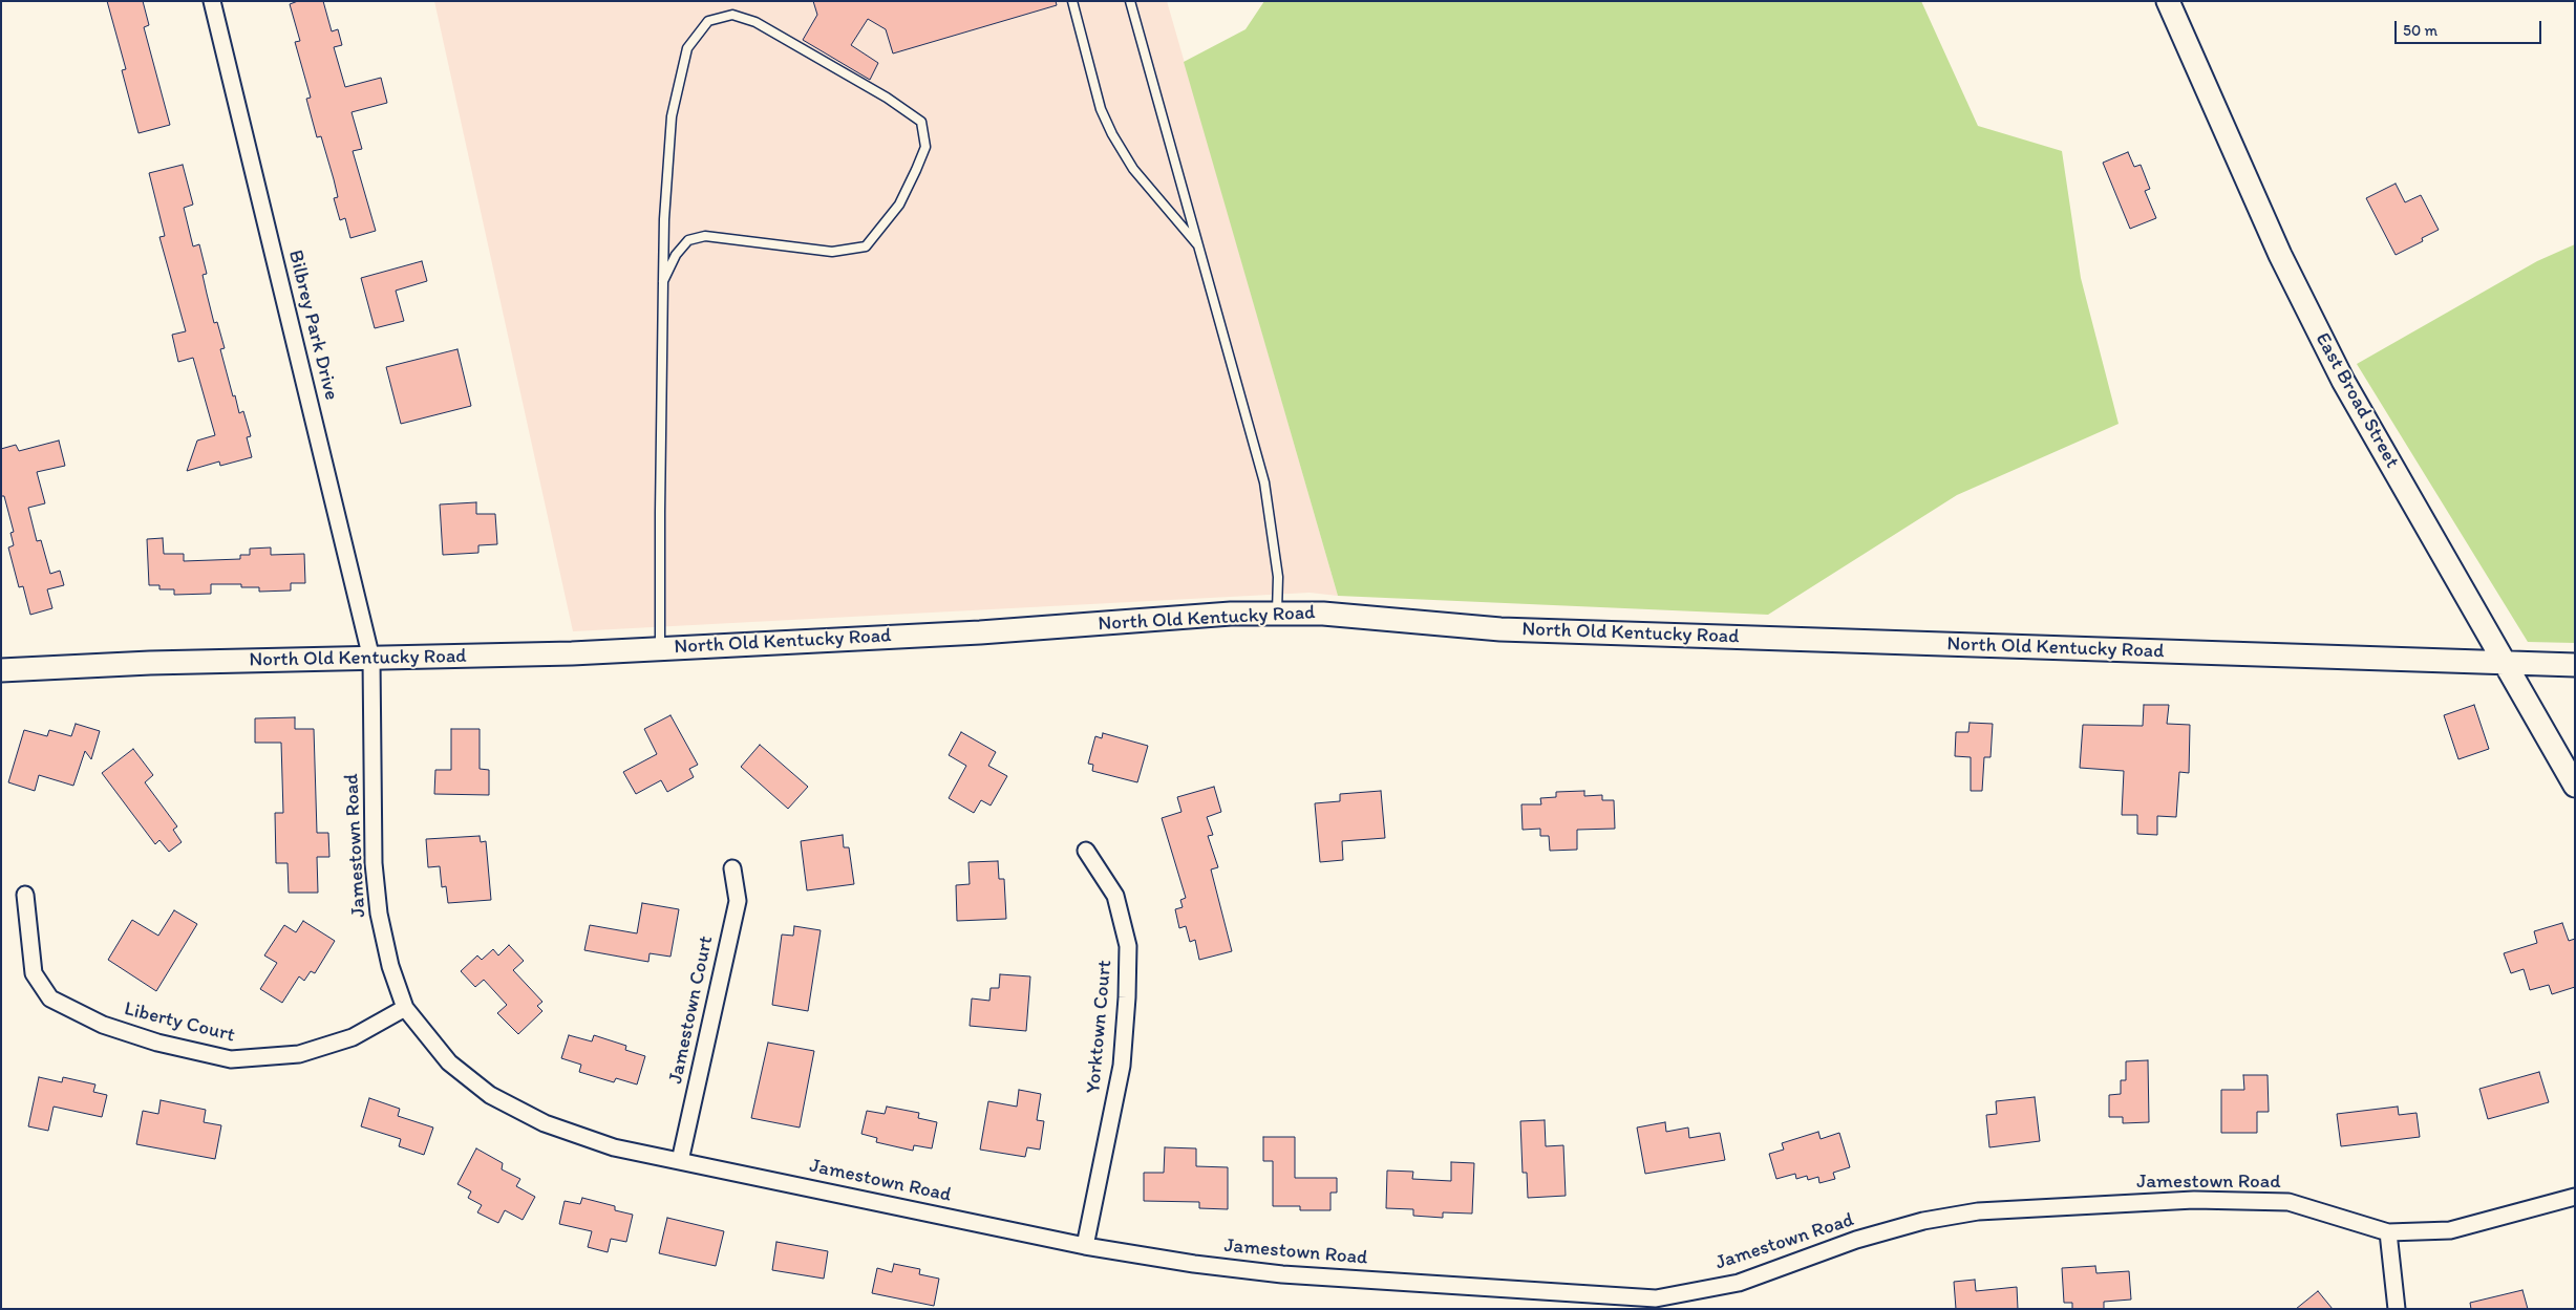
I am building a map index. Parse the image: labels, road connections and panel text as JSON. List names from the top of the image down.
{
  "streets": {
    "street": [
      "Bilbrey Park Drive",
      "East Broad Street",
      "North Old Kentucky Road",
      "Jamestown Road",
      "Jamestown Court",
      "Liberty Court",
      "Yorktown Court"
    ]
  },
  "crossings": [
    ["Bilbrey Park Drive", "North Old Kentucky Road"],
    ["Bilbrey Park Drive", "Jamestown Road"],
    ["East Broad Street", "North Old Kentucky Road"],
    ["North Old Kentucky Road", "Jamestown Road"],
    ["Jamestown Road", "Jamestown Court"],
    ["Jamestown Road", "Liberty Court"],
    ["Jamestown Road", "Yorktown Court"]
  ],
  "scale_bar": "50 m"
}
